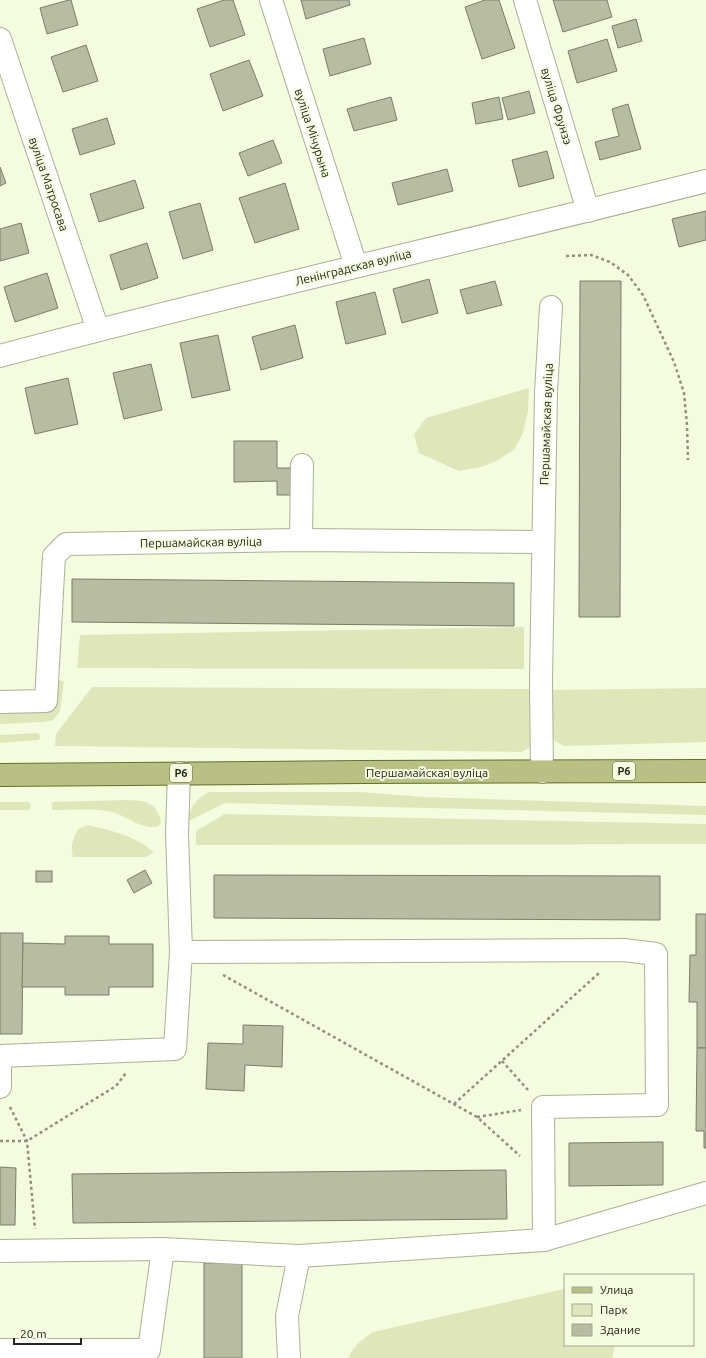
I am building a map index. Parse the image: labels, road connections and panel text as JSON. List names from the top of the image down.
{
  "streets": {
    "main road": ["Першамайская вуліца", "Р6"],
    "street": [
      "вуліца Фрунзэ",
      "вуліца Мічурына",
      "вуліца Матросава",
      "Ленінградская вуліца"
    ]
  },
  "crossings": [
    ["вуліца Фрунзэ", "Ленінградская вуліца"],
    ["вуліца Мічурына", "Ленінградская вуліца"],
    ["вуліца Матросава", "Ленінградская вуліца"]
  ],
  "legend": ["Улица", "Парк", "Здание"],
  "scale_bar": "20 m"
}
